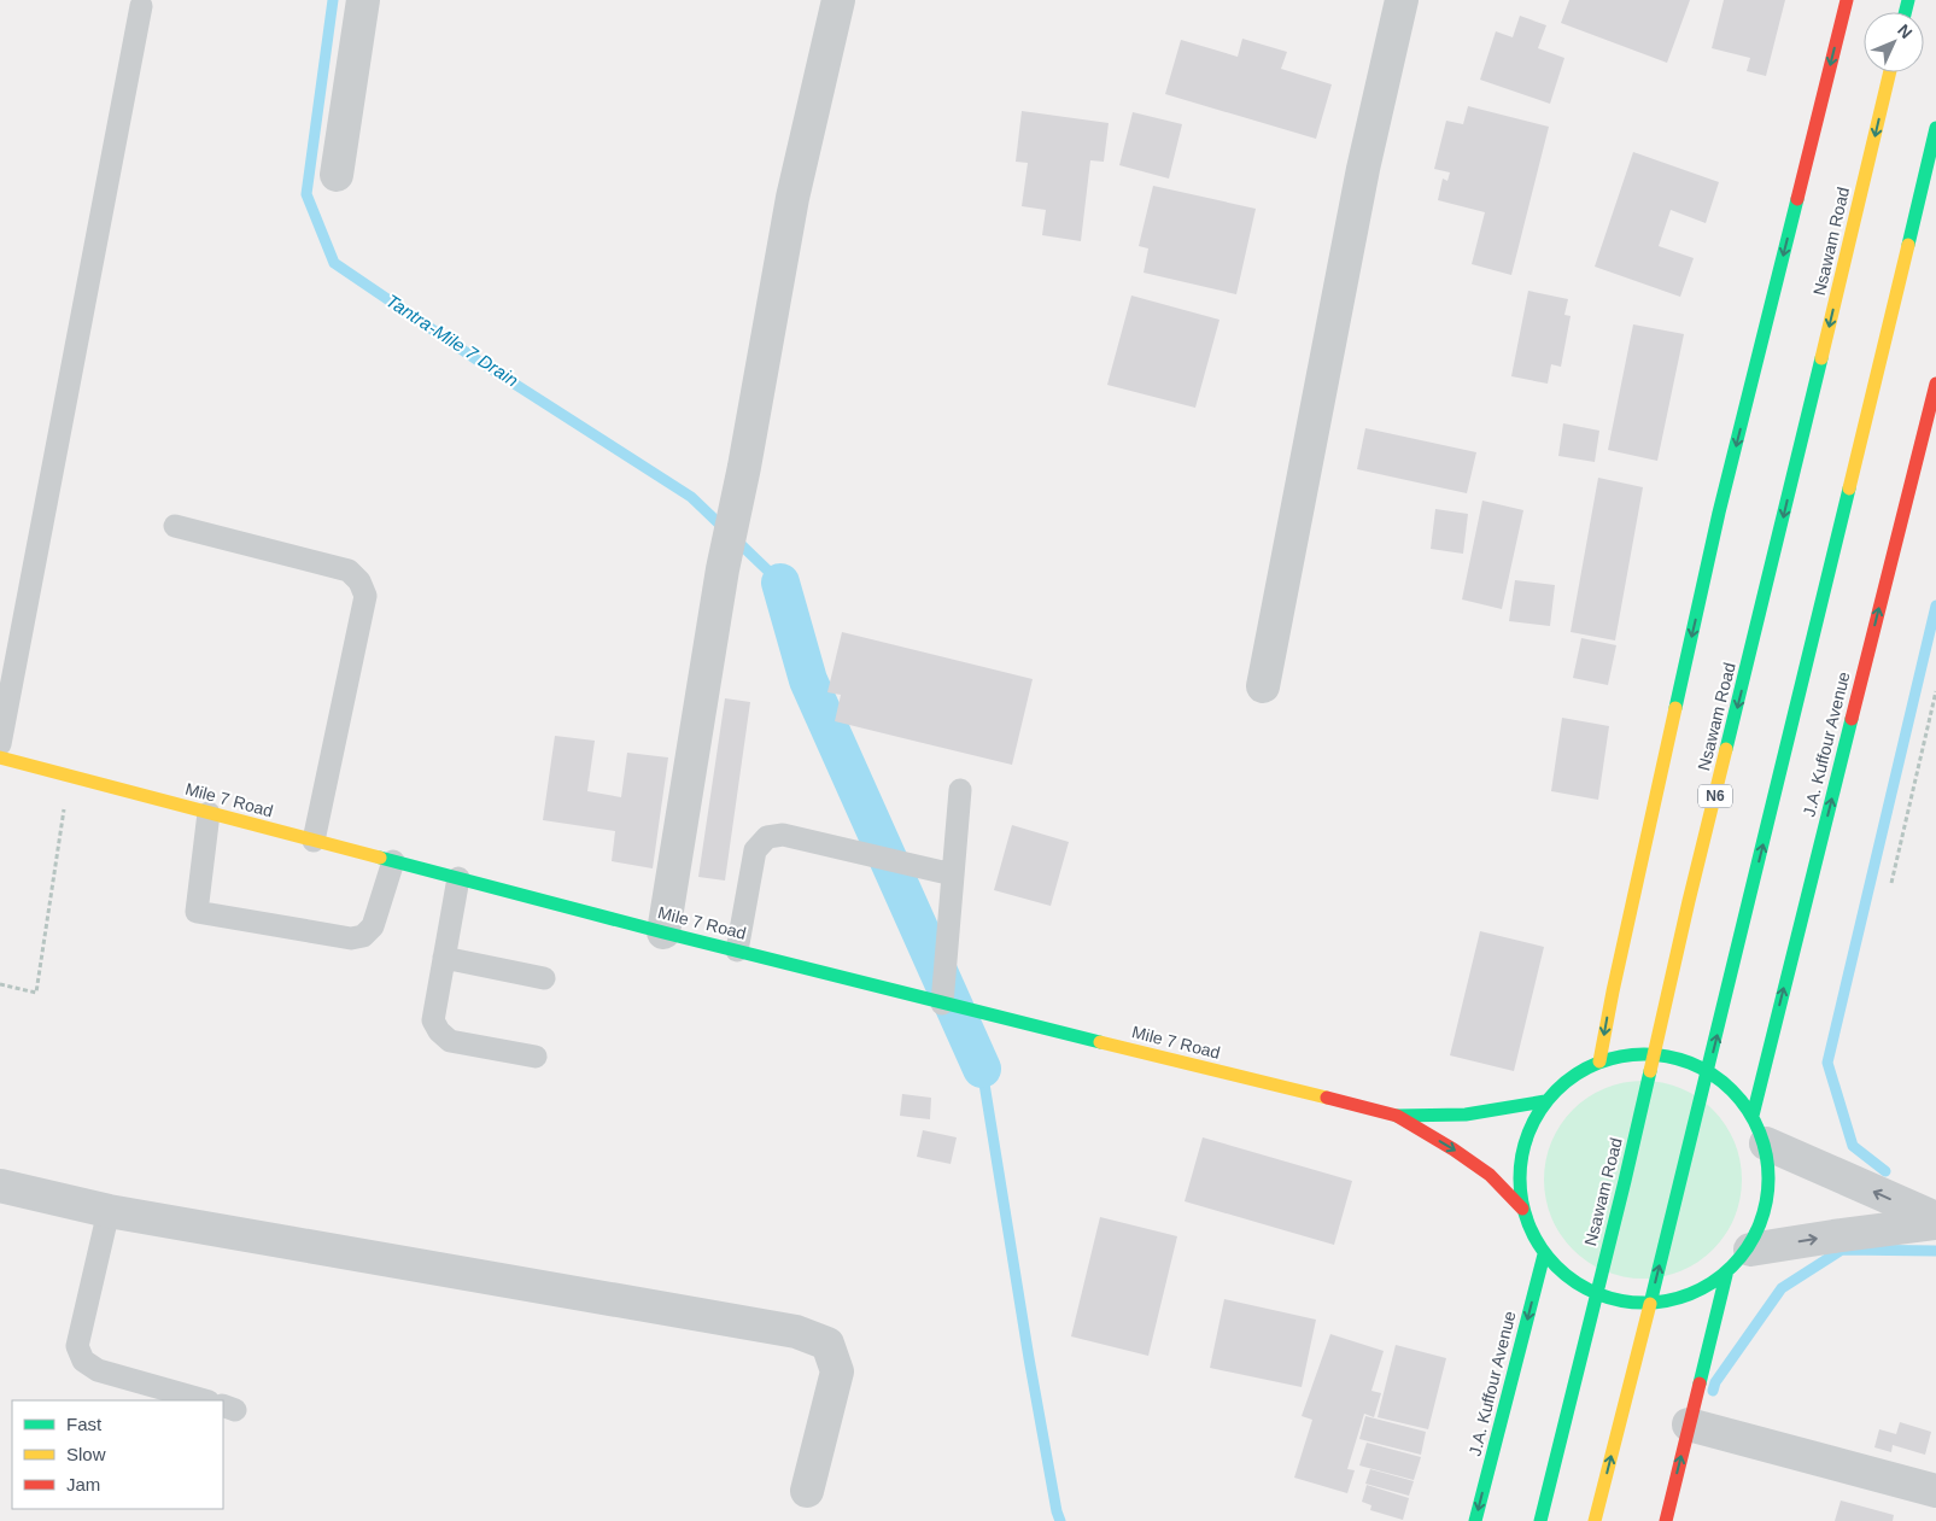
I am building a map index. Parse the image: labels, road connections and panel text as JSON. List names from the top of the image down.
{
  "streets": {
    "main road": [
      "Nsawam Road",
      "J.A. Kuffour Avenue",
      "N6",
      "Mile 7 Road"
    ]
  },
  "water": ["Tantra-Mile 7 Drain"],
  "legend": ["Fast", "Slow", "Jam"],
  "north": "top right"
}
